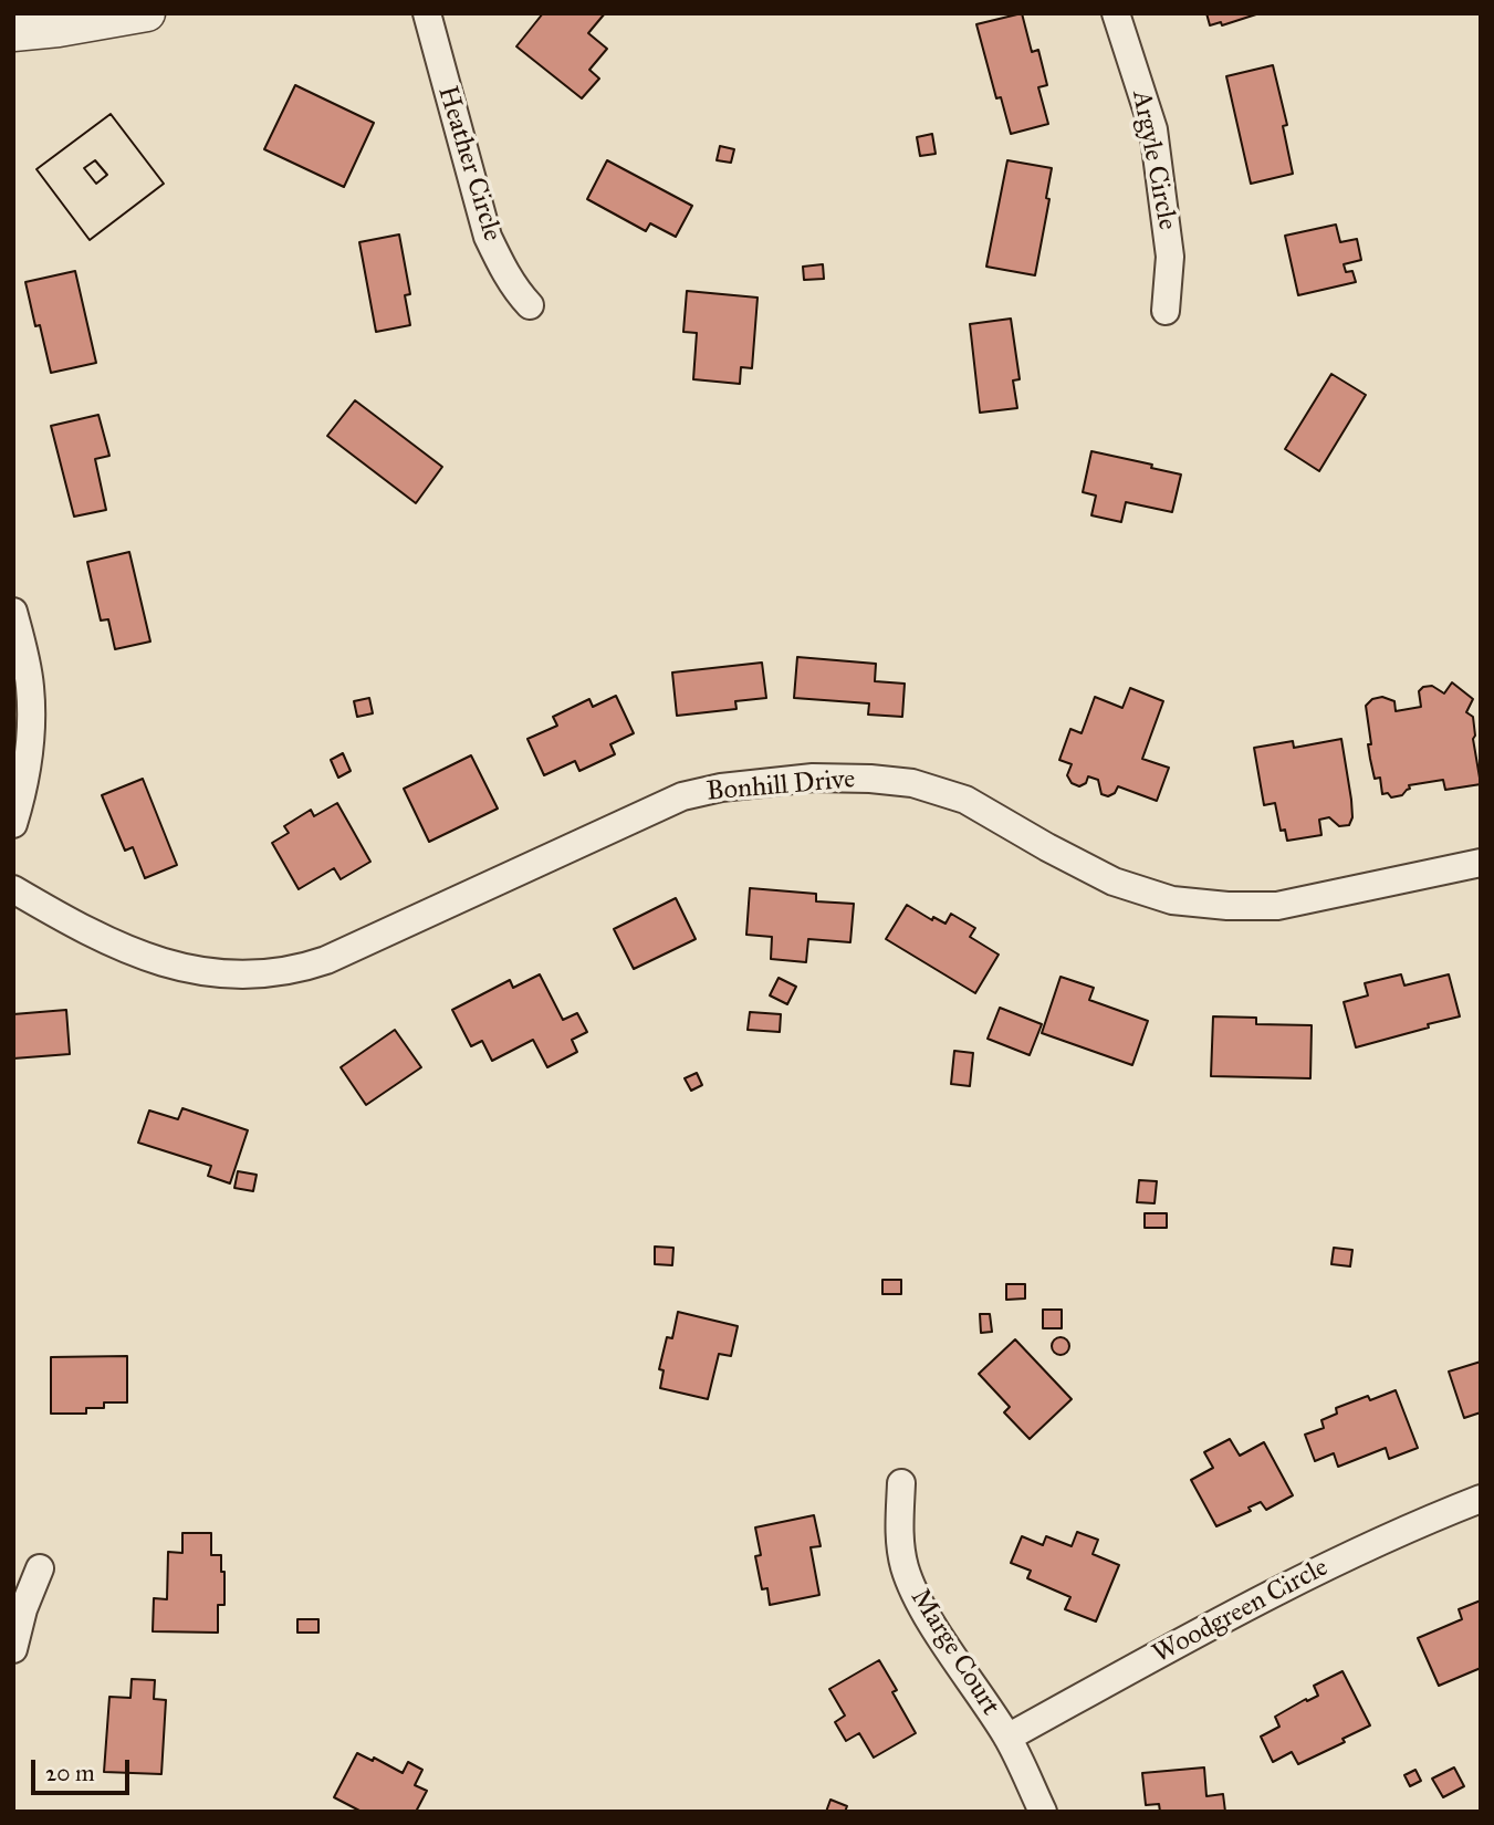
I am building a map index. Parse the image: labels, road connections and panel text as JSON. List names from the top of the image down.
{
  "streets": {
    "street": [
      "Argyle Circle",
      "Heather Circle",
      "Bonhill Drive",
      "Woodgreen Circle",
      "Marge Court"
    ]
  },
  "crossings": [
    ["Woodgreen Circle", "Marge Court"]
  ],
  "scale_bar": "20 m"
}
